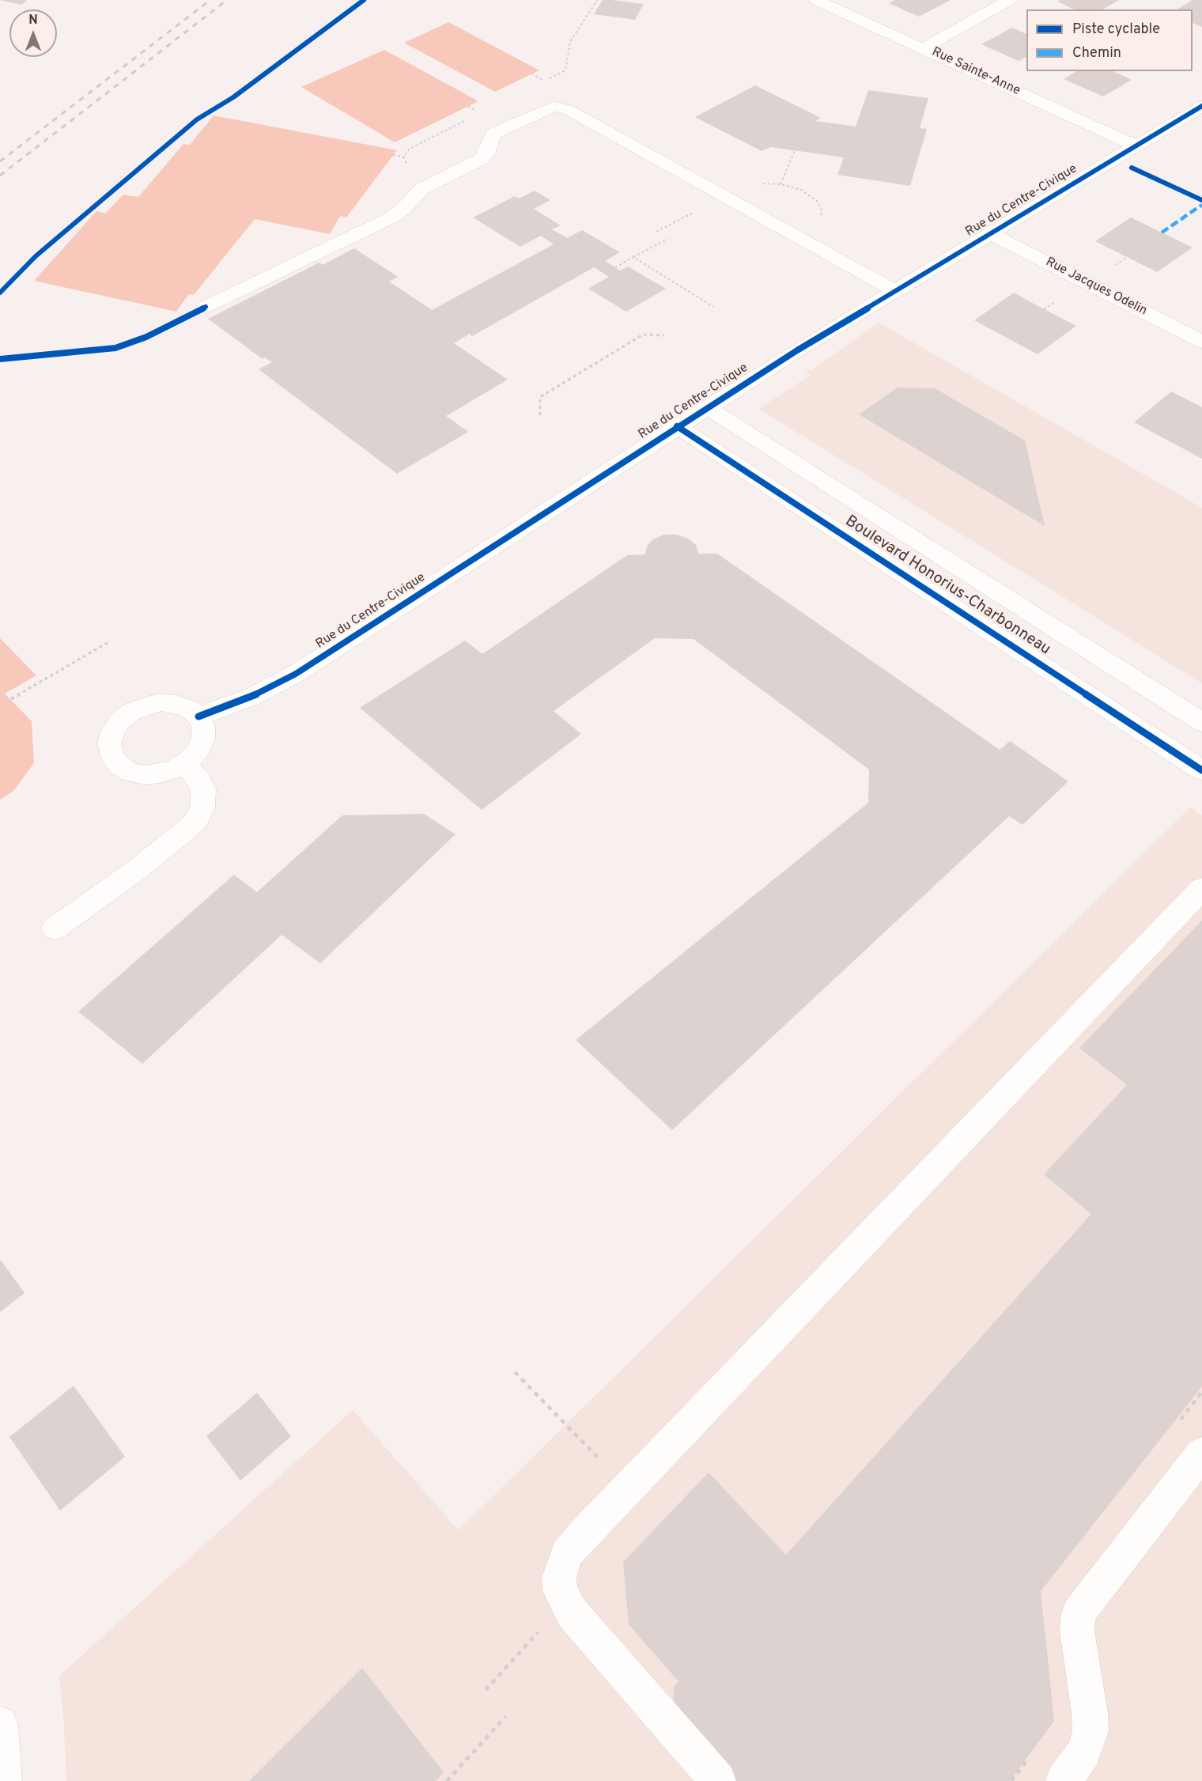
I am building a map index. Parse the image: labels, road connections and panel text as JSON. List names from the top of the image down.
{
  "streets": {
    "street": [
      "Rue Sainte-Anne",
      "Rue du Centre-Civique",
      "Rue Jacques Odelin",
      "Boulevard Honorius-Charbonneau"
    ]
  },
  "crossings": [
    ["Rue Sainte-Anne", "Rue du Centre-Civique"],
    ["Rue du Centre-Civique", "Rue Jacques Odelin"],
    ["Rue du Centre-Civique", "Boulevard Honorius-Charbonneau"]
  ],
  "legend": ["Piste cyclable", "Chemin"],
  "north": "top"
}
